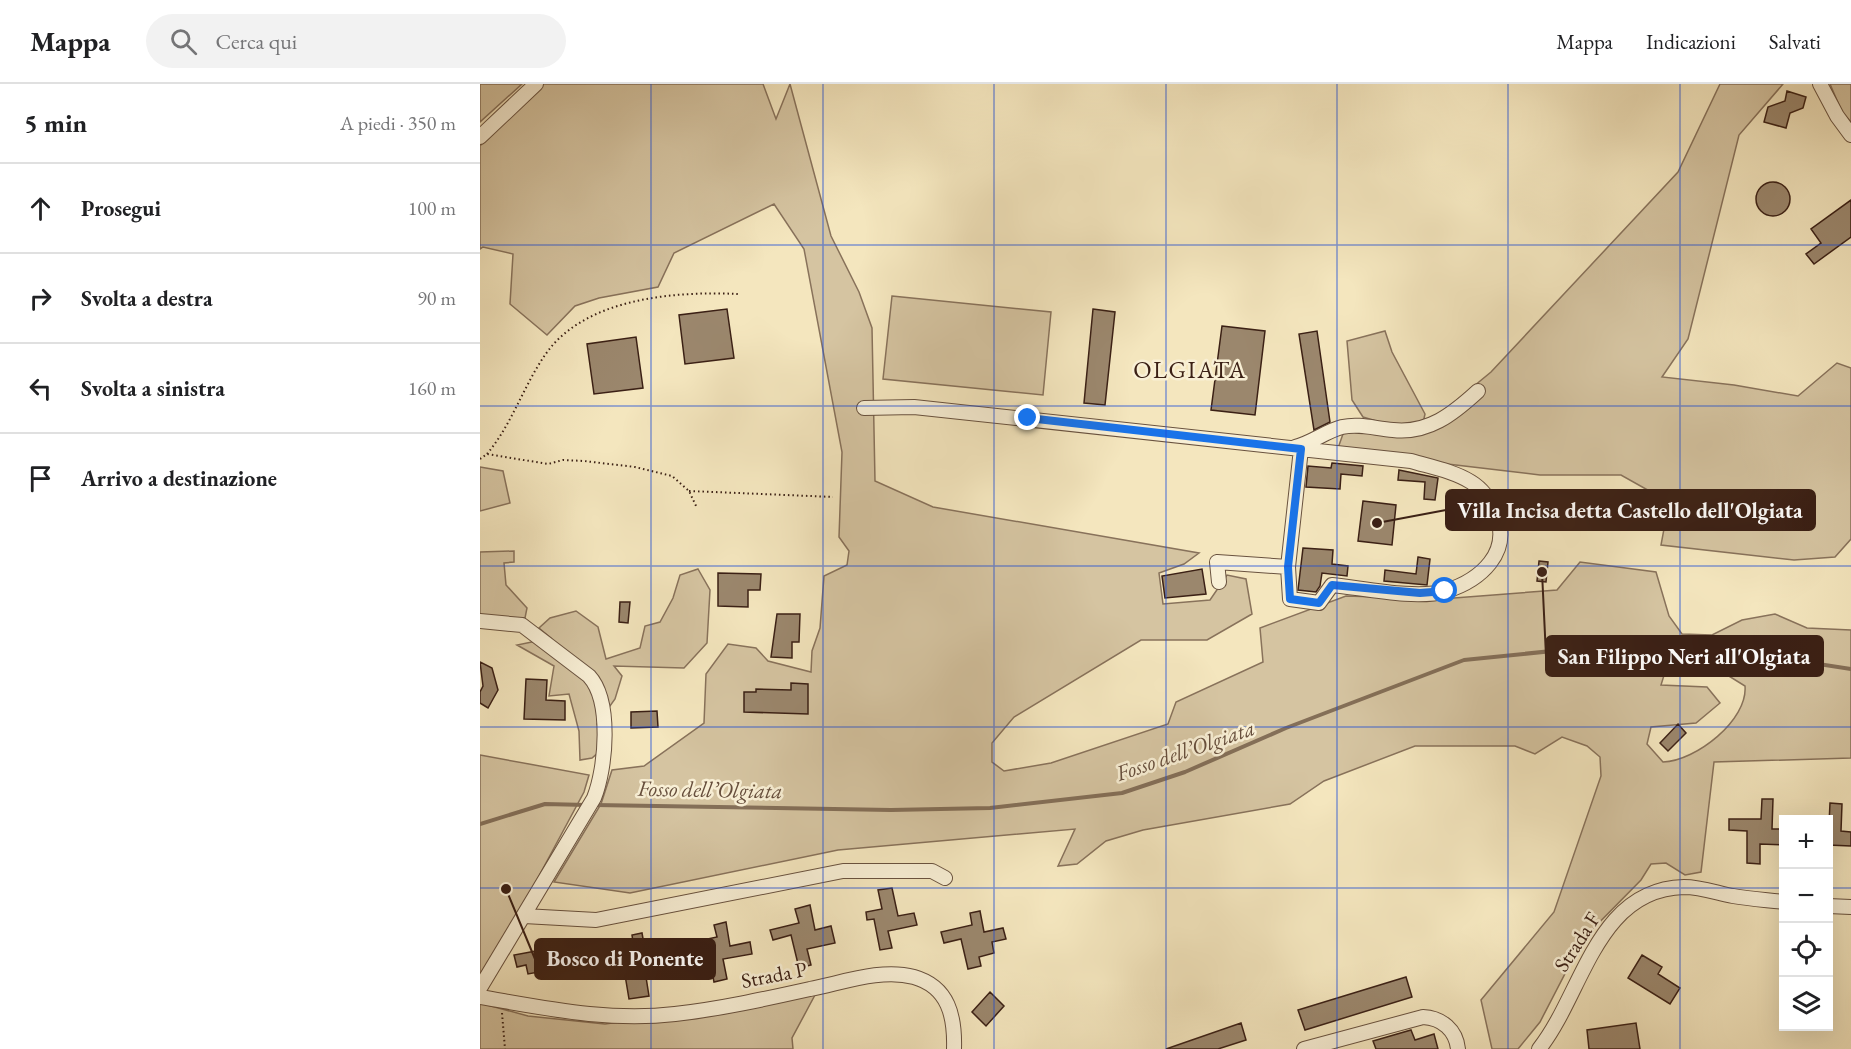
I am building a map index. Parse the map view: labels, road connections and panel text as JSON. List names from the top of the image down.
{
  "streets": {
    "street": ["Strada F", "Strada P"]
  },
  "districts": ["OLGIATA"],
  "water": ["Fosso dell’Olgiata"],
  "places": ["Villa Incisa detta Castello dell'Olgiata", "San Filippo Neri all'Olgiata", "Bosco di Ponente"],
  "page": {
    "header": "Mappa",
    "search": "Cerca qui",
    "nav": ["Mappa", "Indicazioni", "Salvati"],
    "heading": ["5 min", "A piedi · 350 m"],
    "list": [
      ["Prosegui", "100 m"],
      ["Svolta a destra", "90 m"],
      ["Svolta a sinistra", "160 m"],
      "Arrivo a destinazione"
    ],
    "map_buttons": ["+", "−"]
  }
}
